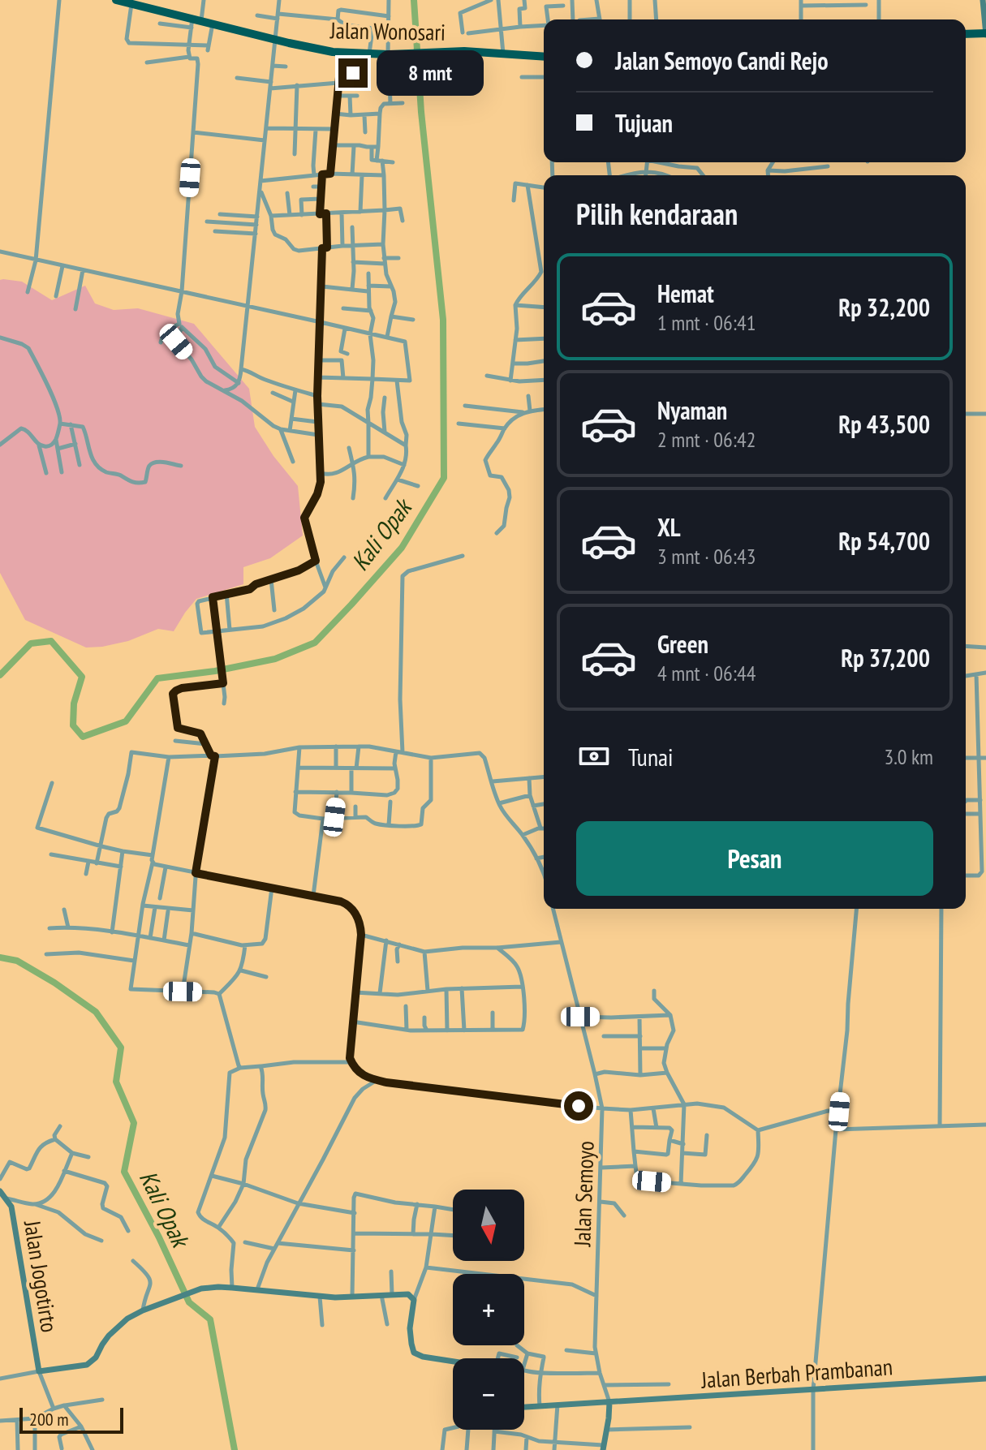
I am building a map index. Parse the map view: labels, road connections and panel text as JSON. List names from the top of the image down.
{
  "streets": {
    "highway": ["Jalan Wonosari"],
    "street": ["Jalan Semoyo", "Jalan Jogotirto", "Jalan Berbah Prambanan"]
  },
  "crossings": [
    ["Jalan Semoyo", "Jalan Berbah Prambanan"]
  ],
  "water": ["Kali Opak"],
  "scale_bar": "200 m",
  "north": "bottom",
  "page": {
    "banner": ["Jalan Semoyo Candi Rejo", "Tujuan"],
    "bubble": "8 mnt",
    "heading": "Pilih kendaraan",
    "list": [
      {
        "name": "Hemat",
        "note": "1 mnt · 06:41",
        "value": "Rp 32,200"
      },
      {
        "name": "Nyaman",
        "note": "2 mnt · 06:42",
        "value": "Rp 43,500"
      },
      {
        "name": "XL",
        "note": "3 mnt · 06:43",
        "value": "Rp 54,700"
      },
      {
        "name": "Green",
        "note": "4 mnt · 06:44",
        "value": "Rp 37,200"
      }
    ],
    "pay": ["Tunai", "3.0 km"],
    "buttons": "Pesan",
    "map_buttons": ["+", "−"],
    "scale": "200 m"
  }
}
